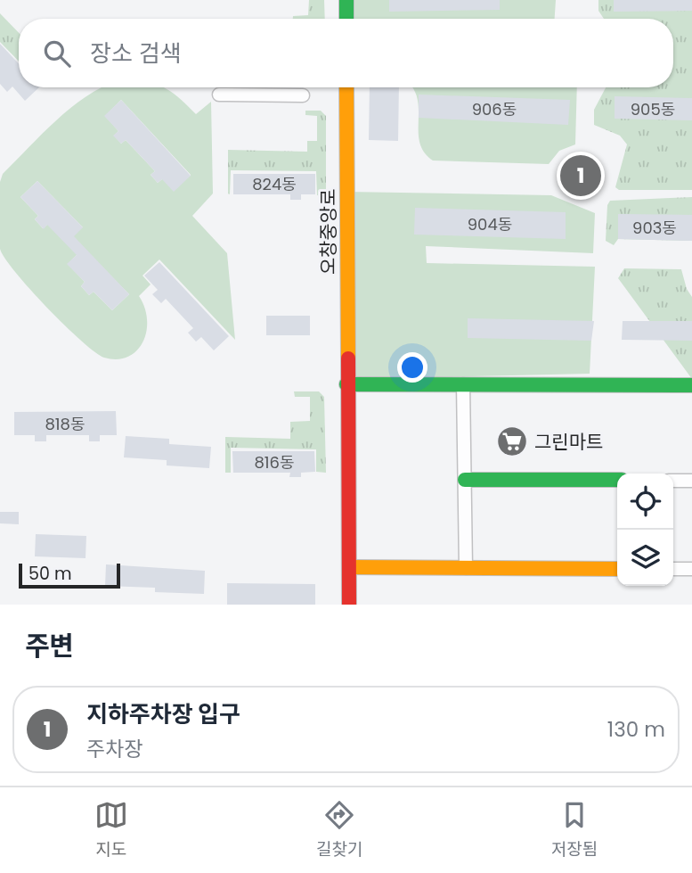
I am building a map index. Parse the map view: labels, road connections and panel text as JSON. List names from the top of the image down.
{
  "streets": {
    "street": ["오창중앙로"]
  },
  "places": {
    "supermarket": ["그린마트"]
  },
  "house_numbers": [
    "906동",
    "905동",
    "824동",
    "904동",
    "903동",
    "818동",
    "816동"
  ],
  "scale_bar": "50 m",
  "page": {
    "search": "장소 검색",
    "pins": "1",
    "scale": "50 m",
    "heading": "주변",
    "list": [
      {
        "mark": "1",
        "name": "지하주차장 입구",
        "note": "주차장",
        "value": "130 m"
      }
    ],
    "nav": ["지도", "길찾기", "저장됨"]
  }
}
